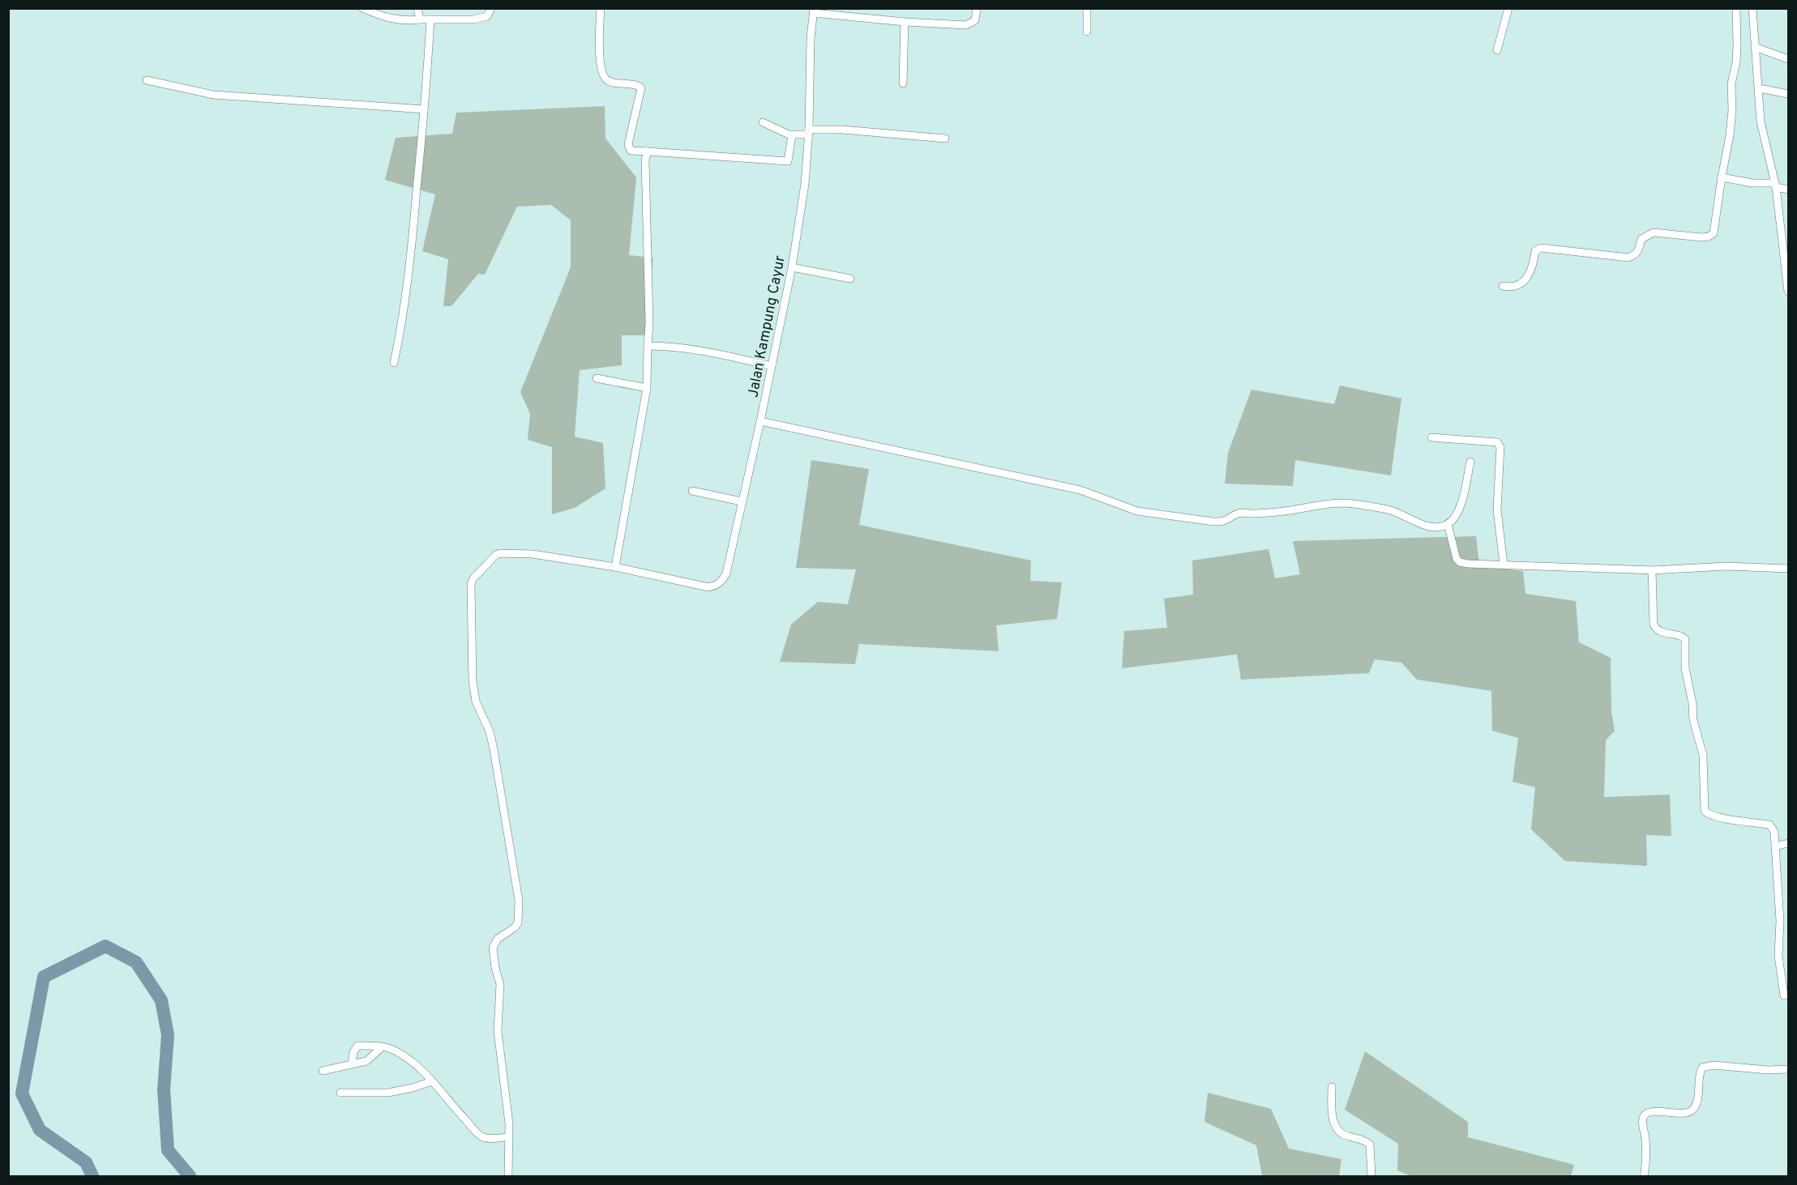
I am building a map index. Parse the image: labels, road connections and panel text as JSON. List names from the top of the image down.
{
  "streets": {
    "street": ["Jalan Kampung Cayur"]
  }
}
